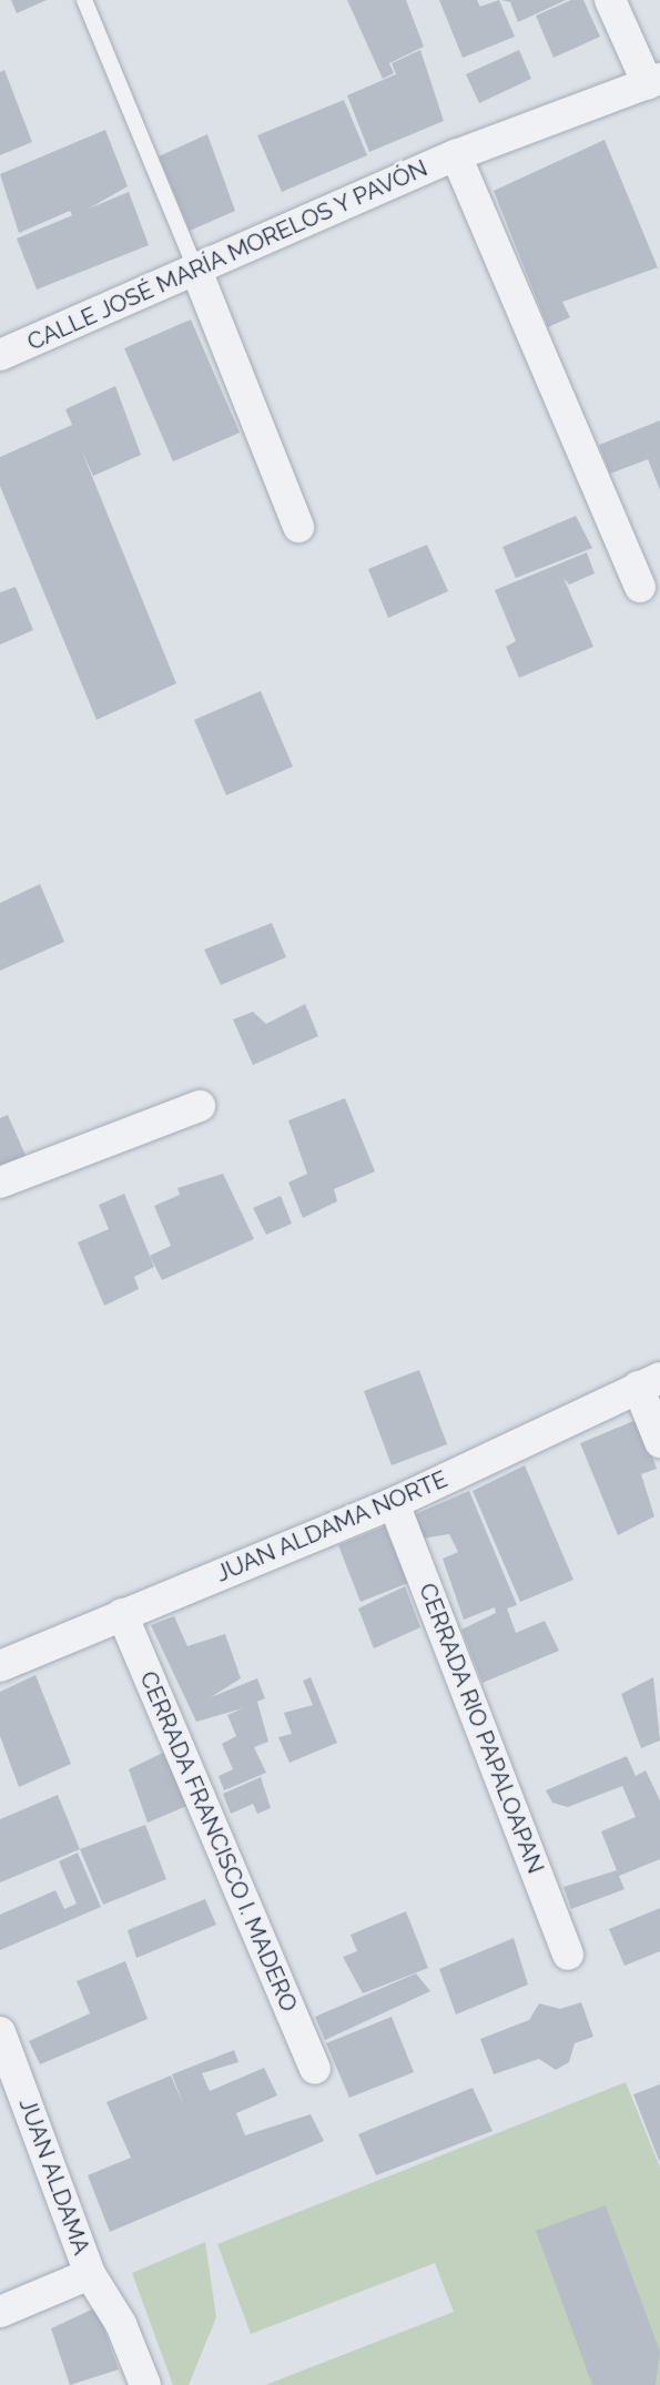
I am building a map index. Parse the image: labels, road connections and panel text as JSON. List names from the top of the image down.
{
  "streets": {
    "street": [
      "CALLE JOSÉ MARÍA MORELOS Y PAVÓN",
      "JUAN ALDAMA NORTE",
      "CERRADA RIO PAPALOAPAN",
      "CERRADA FRANCISCO I. MADERO",
      "JUAN ALDAMA"
    ]
  },
  "crossings": [
    ["JUAN ALDAMA NORTE", "CERRADA RIO PAPALOAPAN"],
    ["JUAN ALDAMA NORTE", "CERRADA FRANCISCO I. MADERO"]
  ]
}
